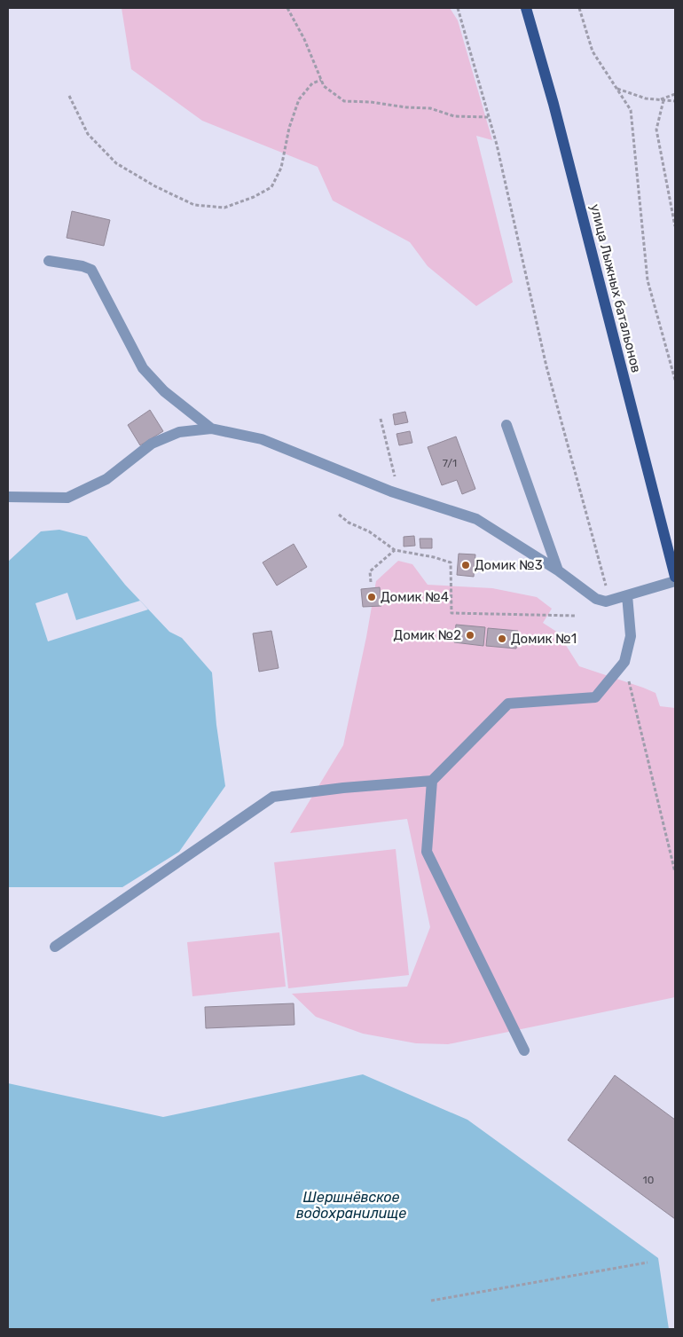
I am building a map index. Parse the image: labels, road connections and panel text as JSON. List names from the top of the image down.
{
  "streets": {
    "main road": ["улица Лыжных батальонов"]
  },
  "water": ["Шершнёвское водохранилище"],
  "places": [
    "Домик №3",
    "Домик №4",
    "Домик №2",
    "Домик №1"
  ],
  "house_numbers": ["7/1", "10"]
}
